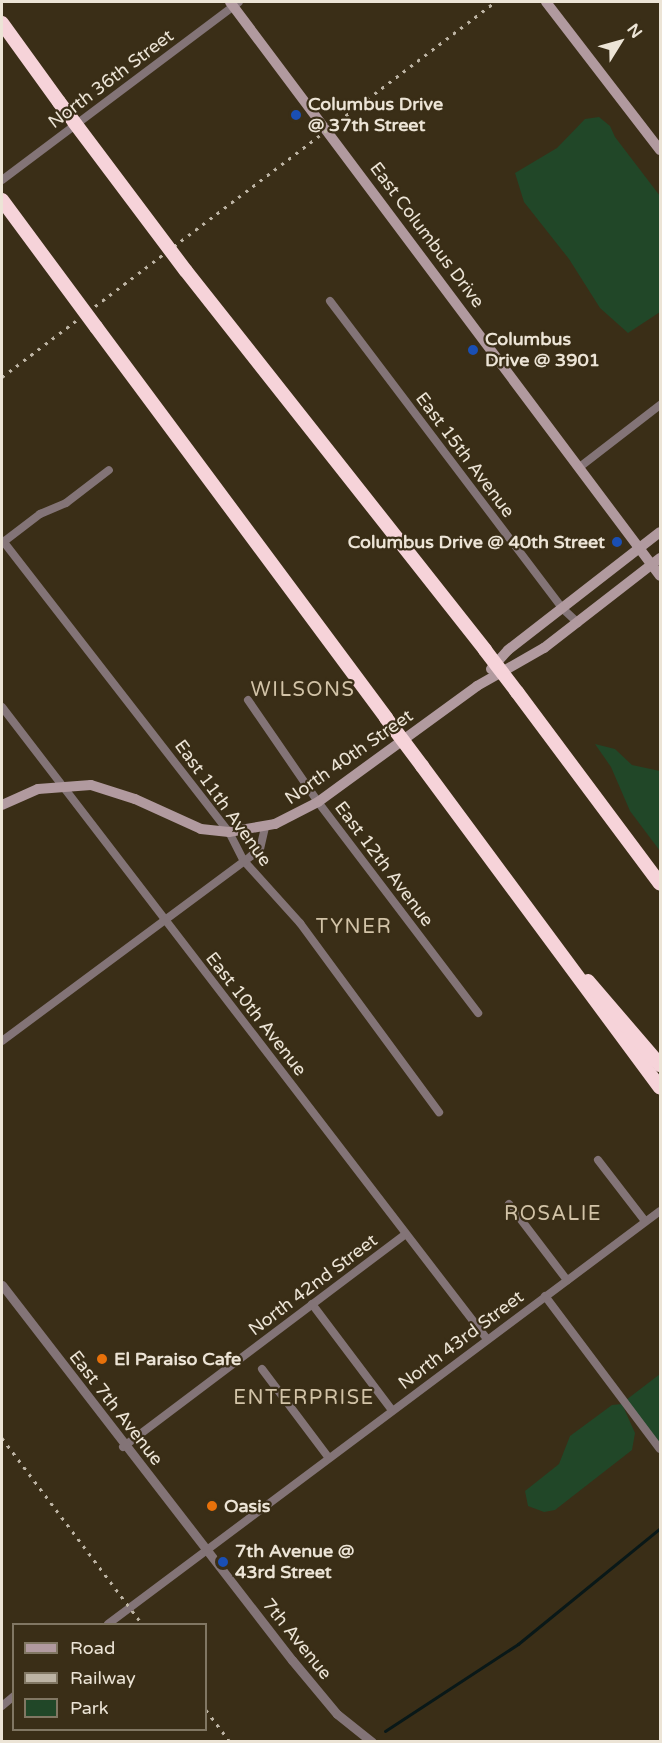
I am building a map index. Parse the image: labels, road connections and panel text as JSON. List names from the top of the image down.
{
  "streets": {
    "main road": ["East Columbus Drive", "North 40th Street"],
    "street": [
      "North 36th Street",
      "East 15th Avenue",
      "East 11th Avenue",
      "East 12th Avenue",
      "East 10th Avenue",
      "North 42nd Street",
      "North 43rd Street",
      "East 7th Avenue",
      "7th Avenue"
    ]
  },
  "crossings": [
    ["North 36th Street", "East Columbus Drive"],
    ["East Columbus Drive", "North 40th Street"],
    ["East 15th Avenue", "North 40th Street"],
    ["North 40th Street", "East 11th Avenue"],
    ["North 40th Street", "East 12th Avenue"],
    ["North 40th Street", "East 10th Avenue"],
    ["East 10th Avenue", "North 42nd Street"],
    ["East 10th Avenue", "North 43rd Street"],
    ["North 42nd Street", "East 7th Avenue"],
    ["North 43rd Street", "East 7th Avenue"],
    ["North 43rd Street", "7th Avenue"],
    ["East 7th Avenue", "7th Avenue"]
  ],
  "districts": [
    "WILSONS",
    "TYNER",
    "ROSALIE",
    "ENTERPRISE"
  ],
  "places": [
    "Columbus Drive @ 37th Street",
    "Columbus Drive @ 3901",
    "Columbus Drive @ 40th Street",
    "El Paraiso Cafe",
    "Oasis",
    "7th Avenue @ 43rd Street"
  ],
  "legend": ["Road", "Railway", "Park"],
  "north": "top right"
}
